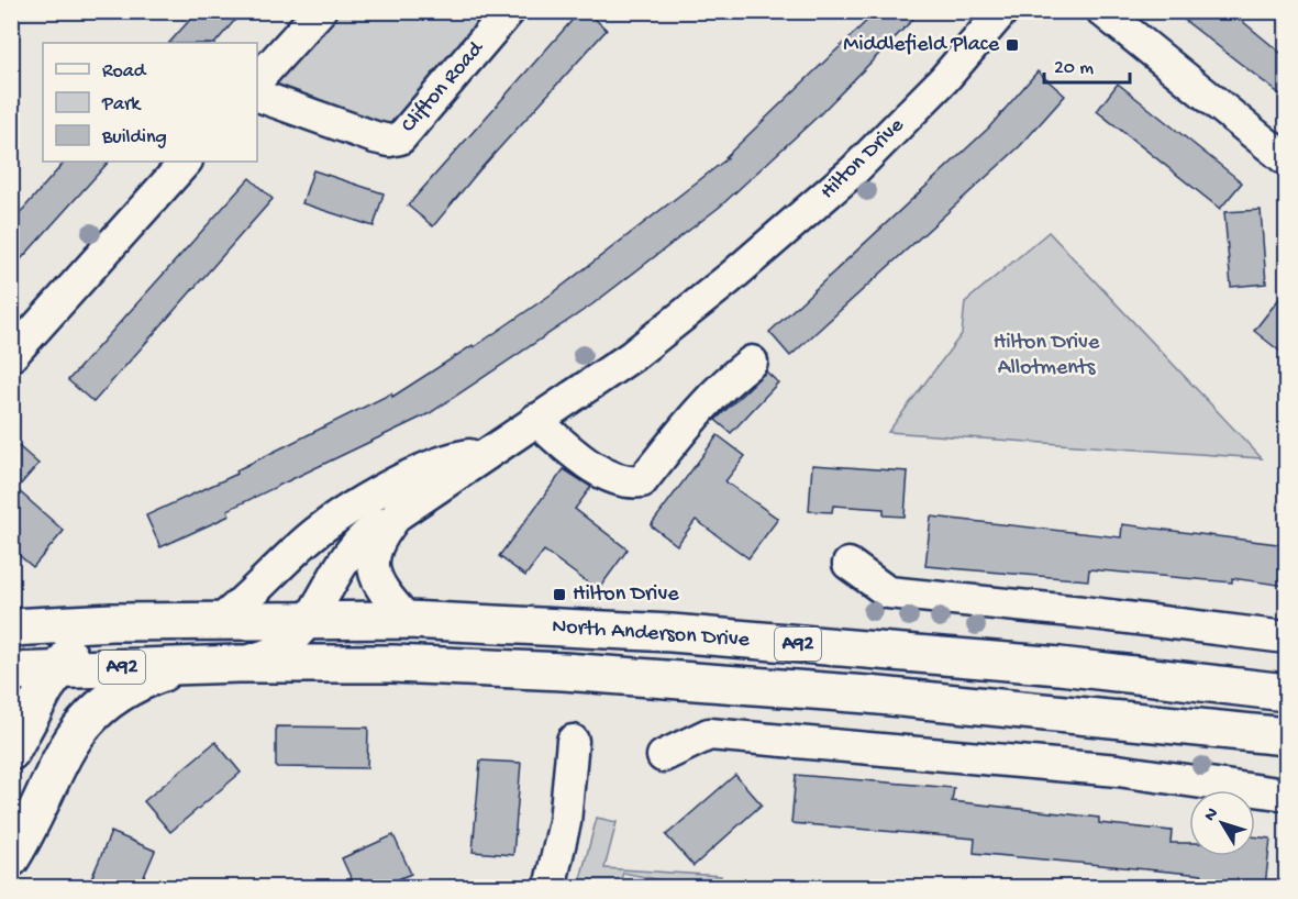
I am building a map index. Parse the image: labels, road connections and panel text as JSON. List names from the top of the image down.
{
  "streets": {
    "main road": ["North Anderson Drive", "A92"],
    "street": ["Clifton Road", "Hilton Drive"]
  },
  "crossings": [
    ["Hilton Drive", "North Anderson Drive"]
  ],
  "parks": ["Hilton Drive Allotments"],
  "places": {
    "transit": ["Middlefield Place", "Hilton Drive"]
  },
  "legend": ["Road", "Park", "Building"],
  "scale_bar": "20 m",
  "north": "top left"
}
